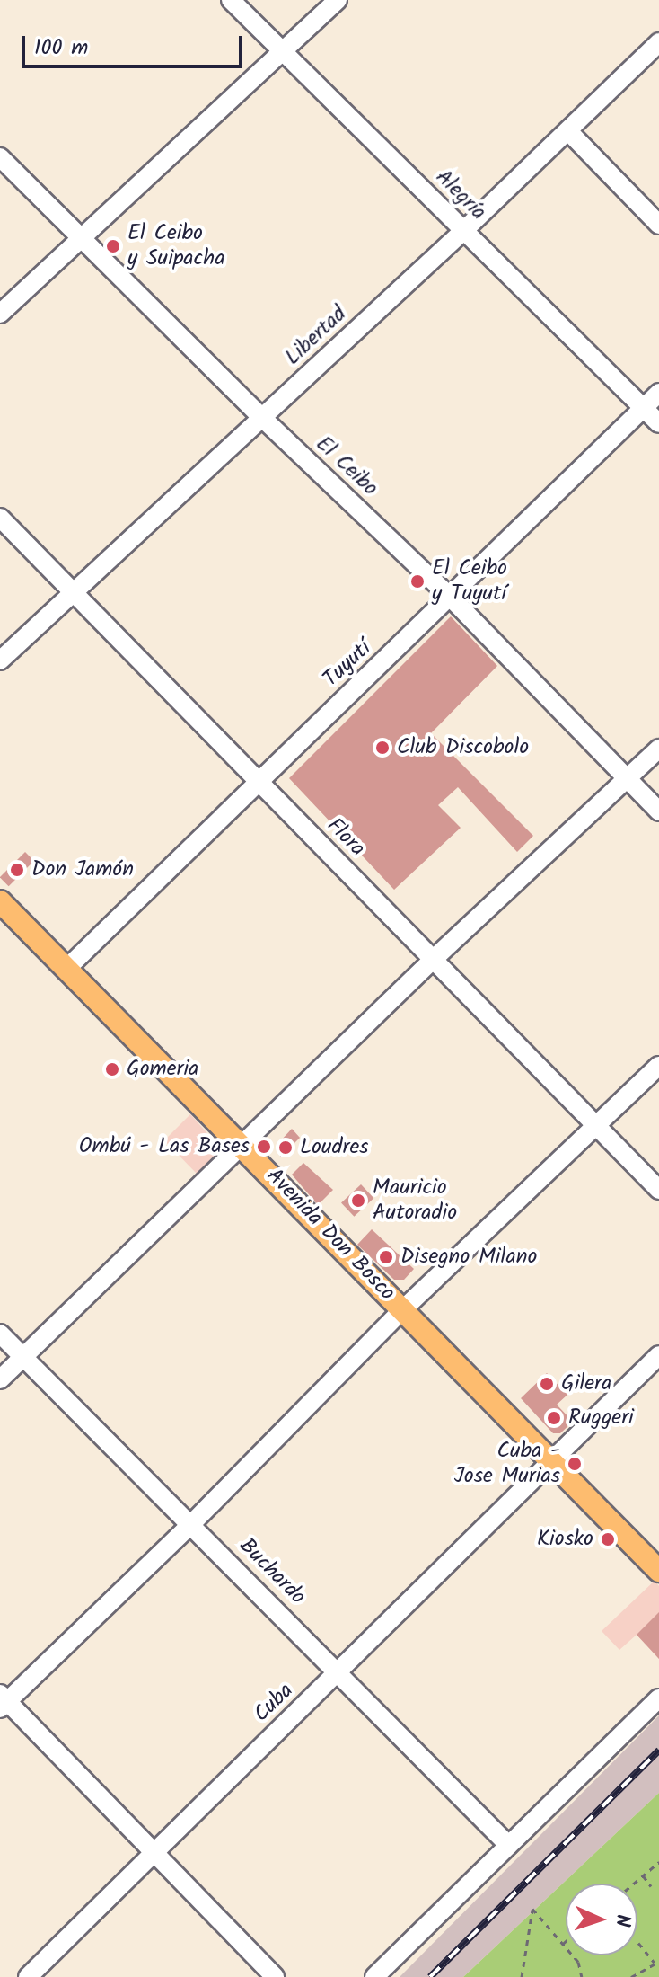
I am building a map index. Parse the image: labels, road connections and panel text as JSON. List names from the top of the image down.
{
  "streets": {
    "main road": ["Avenida Don Bosco"],
    "street": [
      "Alegría",
      "Libertad",
      "El Ceibo",
      "Tuyutí",
      "Flora",
      "Buchardo",
      "Cuba"
    ]
  },
  "crossings": [
    ["Alegría", "Libertad"],
    ["Alegría", "Tuyutí"],
    ["Libertad", "El Ceibo"],
    ["Libertad", "Flora"],
    ["El Ceibo", "Tuyutí"],
    ["Tuyutí", "Flora"],
    ["Tuyutí", "Avenida Don Bosco"],
    ["Avenida Don Bosco", "Cuba"],
    ["Buchardo", "Cuba"]
  ],
  "places": [
    "El Ceibo y Suipacha",
    "El Ceibo y Tuyutí",
    "Club Discobolo",
    "Don Jamón",
    "Gomeria",
    "Ombú - Las Bases",
    "Loudres",
    "Mauricio Autoradio",
    "Disegno Milano",
    "Gilera",
    "Ruggeri",
    "Cuba - Jose Murias",
    "Kiosko"
  ],
  "scale_bar": "100 m",
  "north": "right"
}
